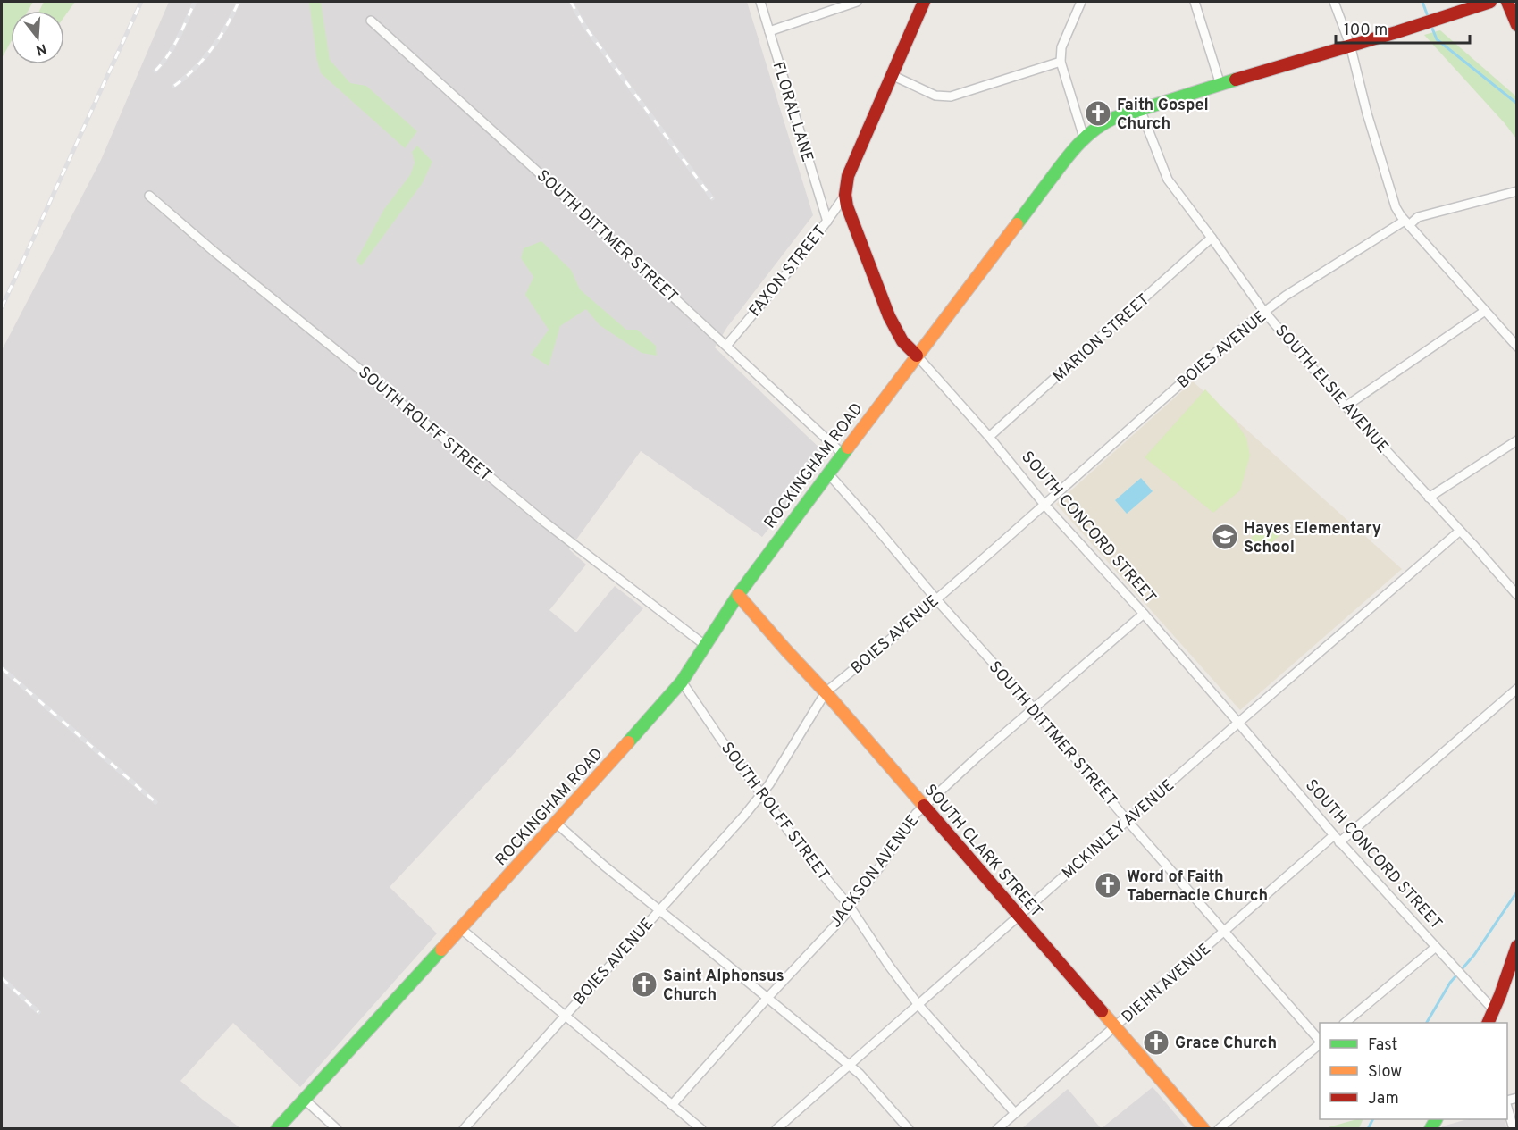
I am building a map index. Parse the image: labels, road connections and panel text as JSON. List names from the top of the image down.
{
  "streets": {
    "street": [
      "FLORAL LANE",
      "SOUTH DITTMER STREET",
      "FAXON STREET",
      "MARION STREET",
      "BOIES AVENUE",
      "SOUTH ELSIE AVENUE",
      "SOUTH ROLFF STREET",
      "ROCKINGHAM ROAD",
      "SOUTH CONCORD STREET",
      "MCKINLEY AVENUE",
      "SOUTH CLARK STREET",
      "JACKSON AVENUE",
      "DIEHN AVENUE"
    ]
  },
  "crossings": [
    ["FLORAL LANE", "FAXON STREET"],
    ["SOUTH DITTMER STREET", "FAXON STREET"],
    ["SOUTH DITTMER STREET", "BOIES AVENUE"],
    ["SOUTH DITTMER STREET", "ROCKINGHAM ROAD"],
    ["SOUTH DITTMER STREET", "MCKINLEY AVENUE"],
    ["SOUTH DITTMER STREET", "JACKSON AVENUE"],
    ["SOUTH DITTMER STREET", "DIEHN AVENUE"],
    ["FAXON STREET", "SOUTH CONCORD STREET"],
    ["MARION STREET", "SOUTH ELSIE AVENUE"],
    ["MARION STREET", "SOUTH CONCORD STREET"],
    ["BOIES AVENUE", "SOUTH ELSIE AVENUE"],
    ["BOIES AVENUE", "SOUTH ROLFF STREET"],
    ["BOIES AVENUE", "SOUTH CONCORD STREET"],
    ["BOIES AVENUE", "SOUTH CLARK STREET"],
    ["SOUTH ELSIE AVENUE", "ROCKINGHAM ROAD"],
    ["SOUTH ELSIE AVENUE", "MCKINLEY AVENUE"],
    ["SOUTH ROLFF STREET", "ROCKINGHAM ROAD"],
    ["SOUTH ROLFF STREET", "MCKINLEY AVENUE"],
    ["SOUTH ROLFF STREET", "JACKSON AVENUE"],
    ["SOUTH ROLFF STREET", "DIEHN AVENUE"],
    ["ROCKINGHAM ROAD", "SOUTH CONCORD STREET"],
    ["ROCKINGHAM ROAD", "SOUTH CLARK STREET"],
    ["SOUTH CONCORD STREET", "MCKINLEY AVENUE"],
    ["SOUTH CONCORD STREET", "JACKSON AVENUE"],
    ["SOUTH CONCORD STREET", "DIEHN AVENUE"],
    ["MCKINLEY AVENUE", "SOUTH CLARK STREET"],
    ["SOUTH CLARK STREET", "JACKSON AVENUE"],
    ["SOUTH CLARK STREET", "DIEHN AVENUE"]
  ],
  "places": {
    "church": [
      "Faith Gospel Church",
      "Word of Faith Tabernacle Church",
      "Saint Alphonsus Church",
      "Grace Church"
    ],
    "school or university": ["Hayes Elementary School"]
  },
  "legend": ["Fast", "Slow", "Jam"],
  "scale_bar": "100 m",
  "north": "bottom"
}
